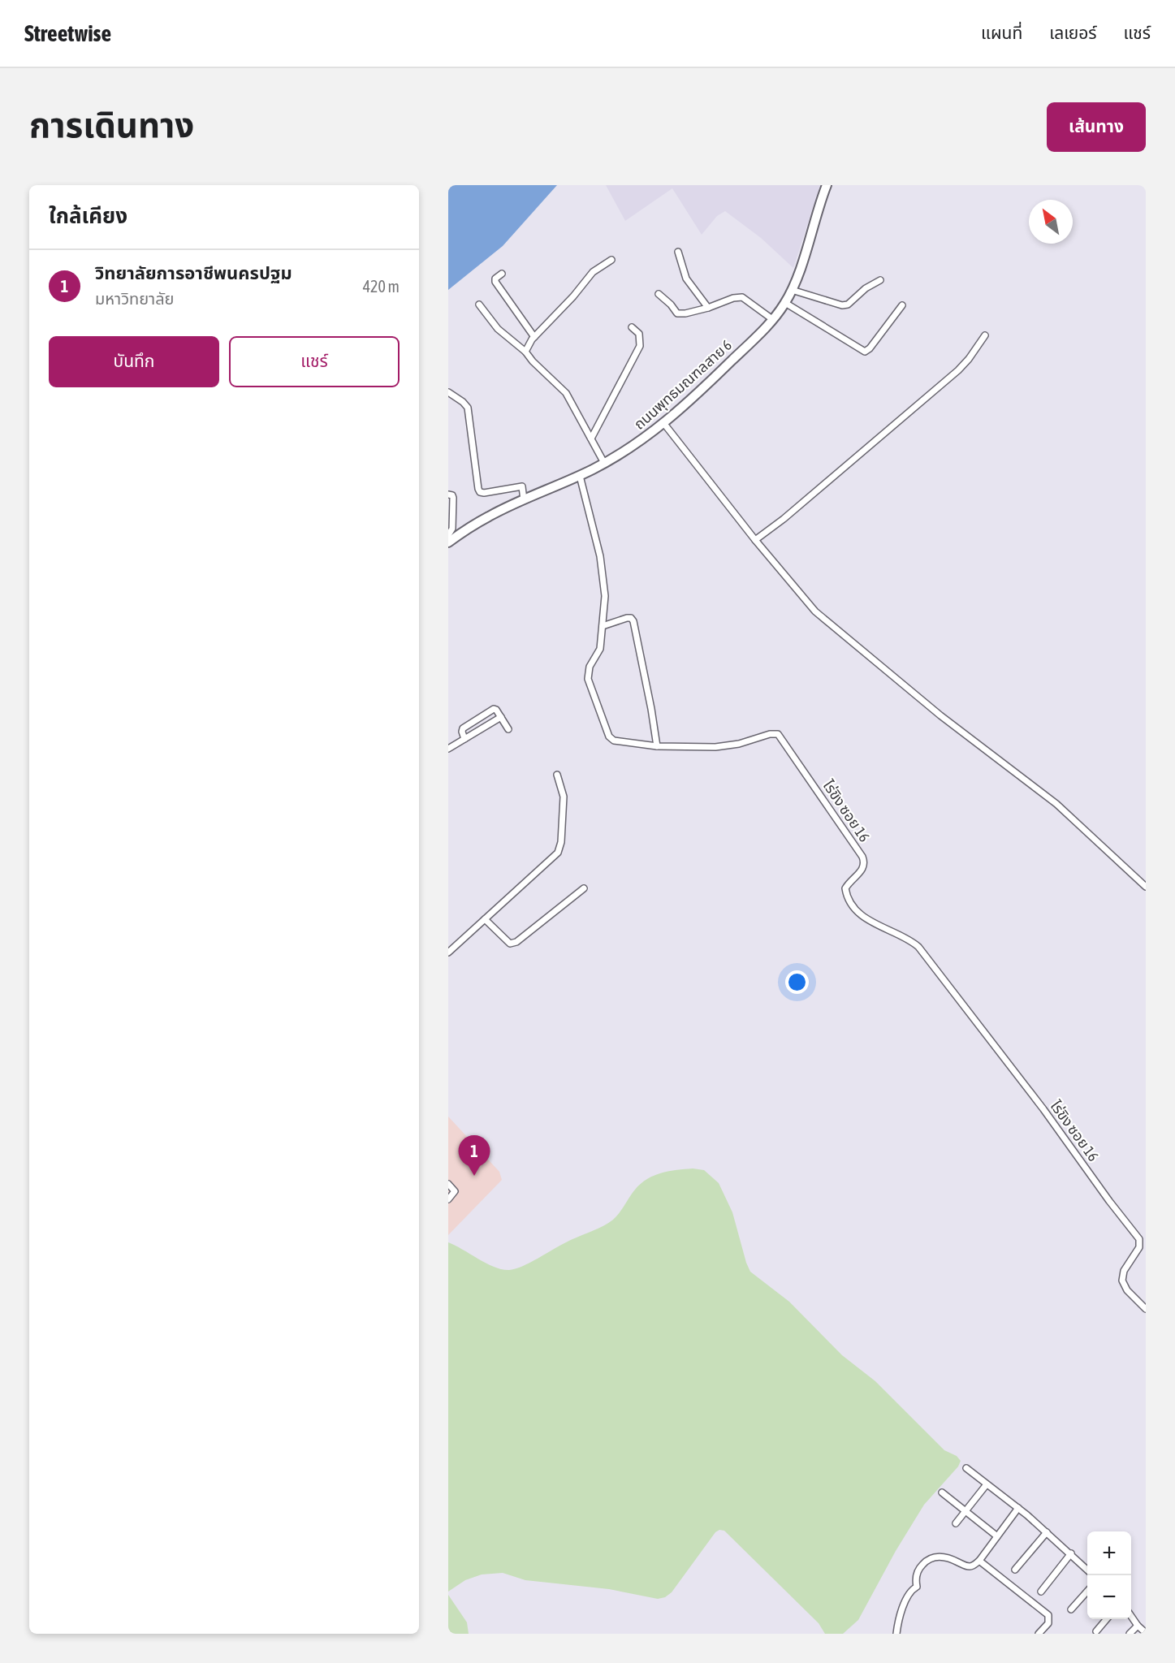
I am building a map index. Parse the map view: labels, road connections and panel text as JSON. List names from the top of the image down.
{
  "streets": {
    "main road": ["ถนนพุทธมณฑลสาย 6"],
    "street": ["ไร่ขิง ซอย 16"]
  },
  "crossings": [
    ["ถนนพุทธมณฑลสาย 6", "ไร่ขิง ซอย 16"]
  ],
  "north": "top left",
  "page": {
    "header": "Streetwise",
    "nav": ["แผนที่", "เลเยอร์", "แชร์"],
    "title": "การเดินทาง",
    "buttons": [
      "เส้นทาง",
      ["บันทึก", "แชร์"]
    ],
    "heading": "ใกล้เคียง",
    "list": [
      {
        "mark": "1",
        "name": "วิทยาลัยการอาชีพนครปฐม",
        "note": "มหาวิทยาลัย",
        "value": "420 m"
      }
    ],
    "pins": "1",
    "map_buttons": ["+", "−"]
  }
}
